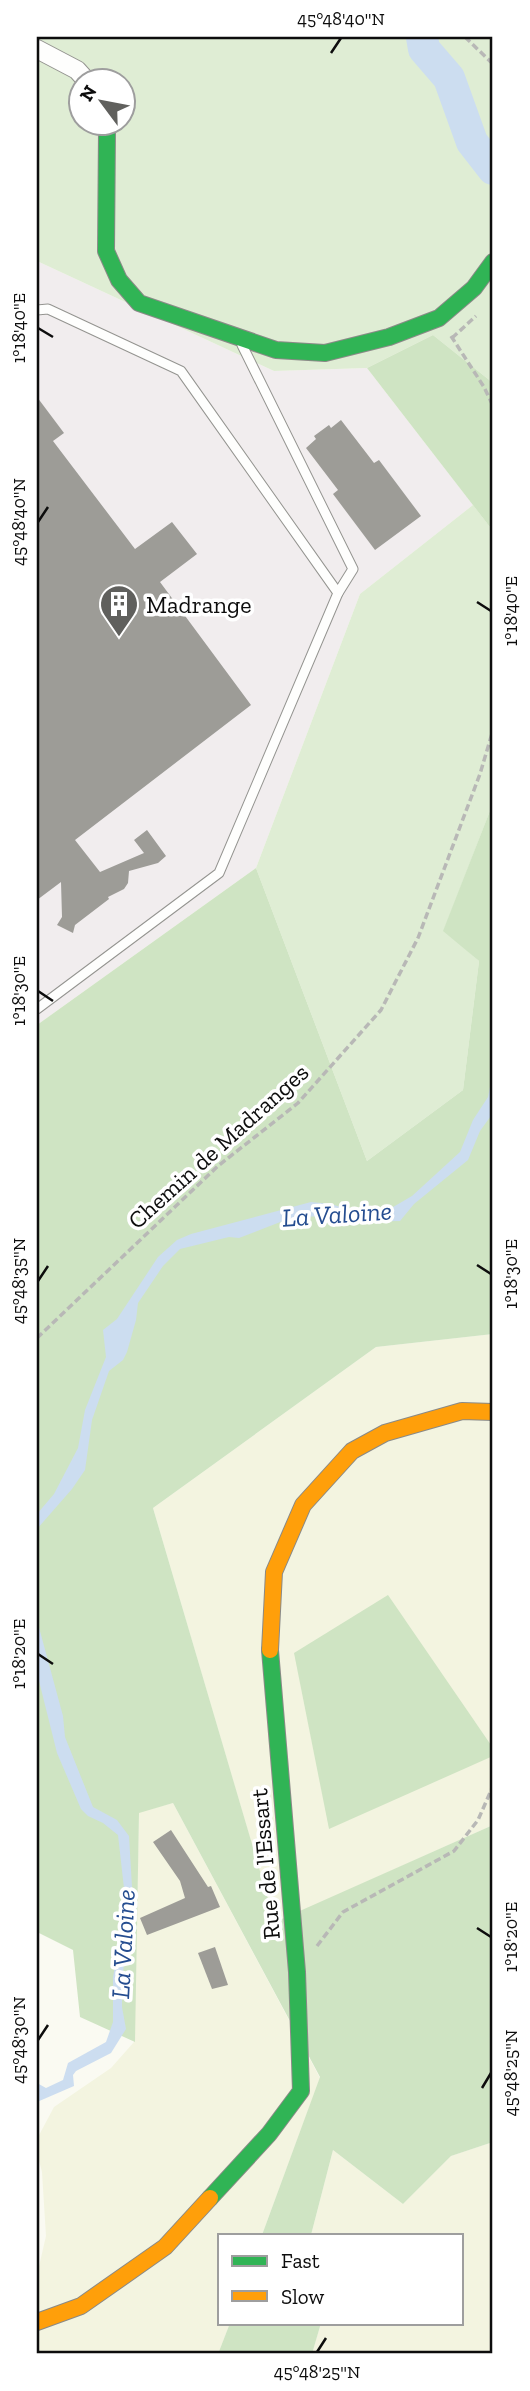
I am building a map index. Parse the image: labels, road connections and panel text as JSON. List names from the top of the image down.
{
  "streets": {
    "street": ["Rue de l'Essart"],
    "path": ["Chemin de Madranges"]
  },
  "water": ["La Valoine"],
  "places": {
    "building": ["Madrange"]
  },
  "legend": ["Fast", "Slow"],
  "north": "top left",
  "coordinates": [
    "45°48'40\"N",
    "1°18'40\"E",
    "1°18'30\"E",
    "45°48'35\"N",
    "1°18'20\"E",
    "45°48'30\"N",
    "45°48'25\"N"
  ]
}
